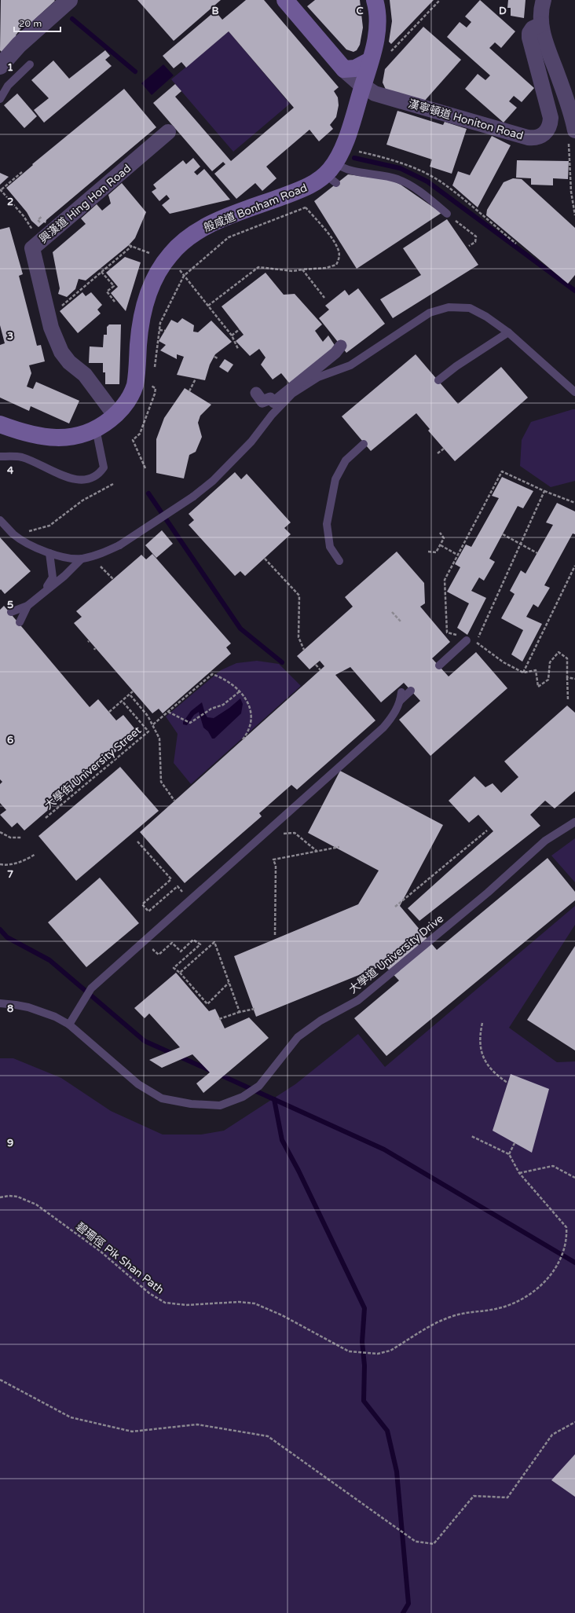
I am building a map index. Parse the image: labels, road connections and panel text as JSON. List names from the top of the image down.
{
  "streets": {
    "main road": ["般咸道 Bonham Road"],
    "street": ["漢寧頓道 Honiton Road", "興漢道 Hing Hon Road"],
    "lane": ["大學道 University Drive"],
    "path": ["大學街 University Street", "碧珊徑 Pik Shan Path"]
  },
  "crossings": [
    ["興漢道 Hing Hon Road", "般咸道 Bonham Road"]
  ],
  "scale_bar": "20 m",
  "grid": {
    "columns": ["B", "C", "D"],
    "rows": [
      "1",
      "2",
      "3",
      "4",
      "5",
      "6",
      "7",
      "8",
      "9"
    ]
  }
}
